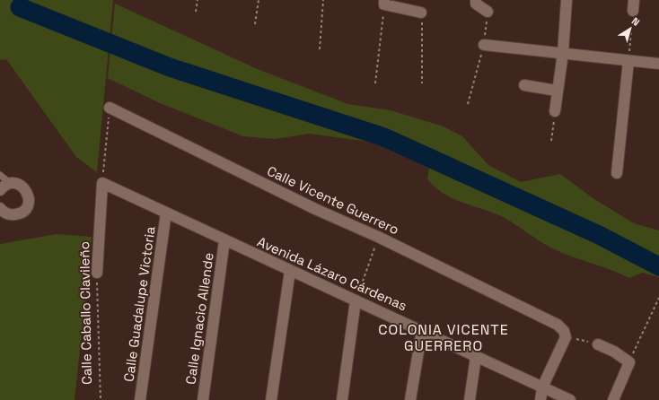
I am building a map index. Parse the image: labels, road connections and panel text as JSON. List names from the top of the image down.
{
  "streets": {
    "street": [
      "Calle Vicente Guerrero",
      "Avenida Lázaro Cárdenas",
      "Calle Guadalupe Victoria",
      "Calle Caballo Clavileño",
      "Calle Ignacio Allende"
    ]
  },
  "crossings": [
    ["Avenida Lázaro Cárdenas", "Calle Guadalupe Victoria"],
    ["Avenida Lázaro Cárdenas", "Calle Caballo Clavileño"],
    ["Avenida Lázaro Cárdenas", "Calle Ignacio Allende"]
  ],
  "districts": ["COLONIA VICENTE GUERRERO"],
  "north": "top right"
}
